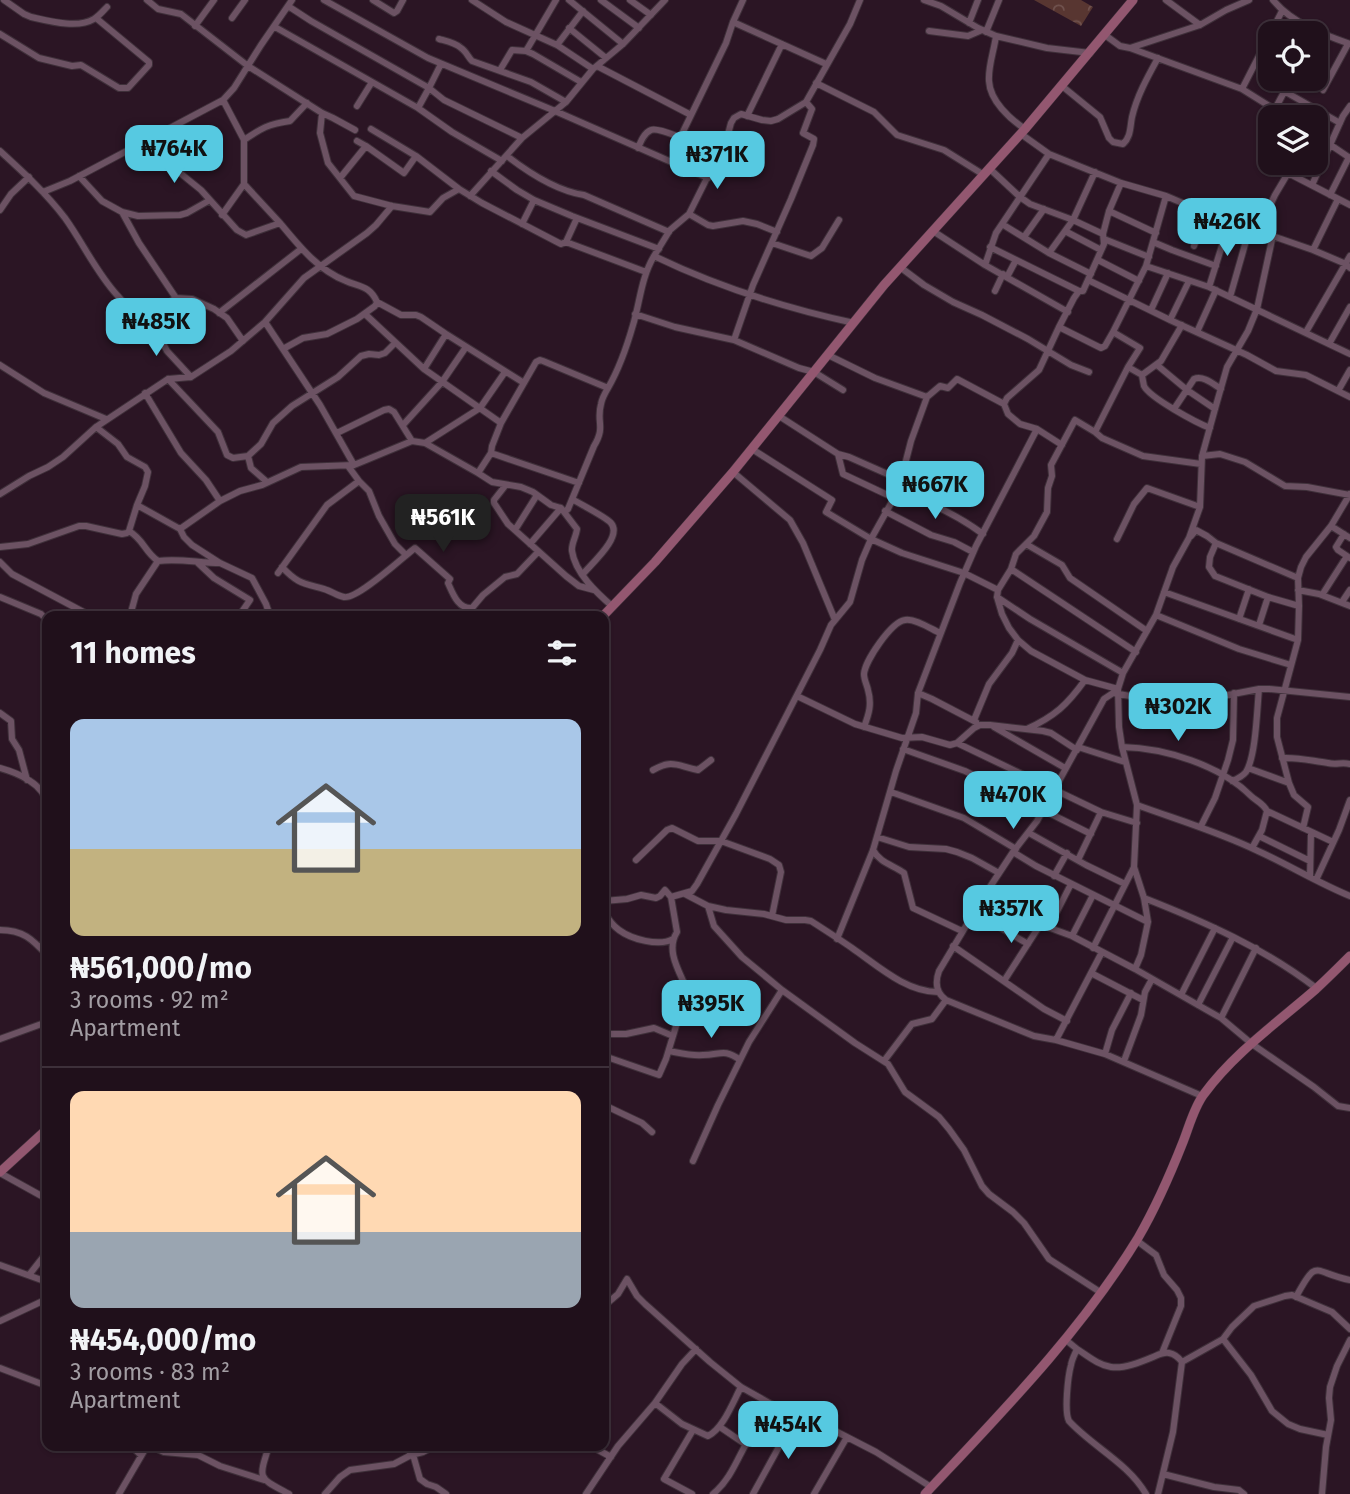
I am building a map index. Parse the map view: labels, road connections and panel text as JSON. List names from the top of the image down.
{
  "page": {
    "price": [
      "₦764K",
      "₦371K",
      "₦426K",
      "₦485K",
      "₦667K",
      "₦561K",
      "₦302K",
      "₦470K",
      "₦357K",
      "₦395K",
      "₦454K"
    ],
    "heading": "11 homes",
    "list": [
      {
        "name": "₦561,000/mo",
        "note": "3 rooms · 92 m² · Apartment"
      },
      {
        "name": "₦454,000/mo",
        "note": "3 rooms · 83 m² · Apartment"
      }
    ]
  }
}
